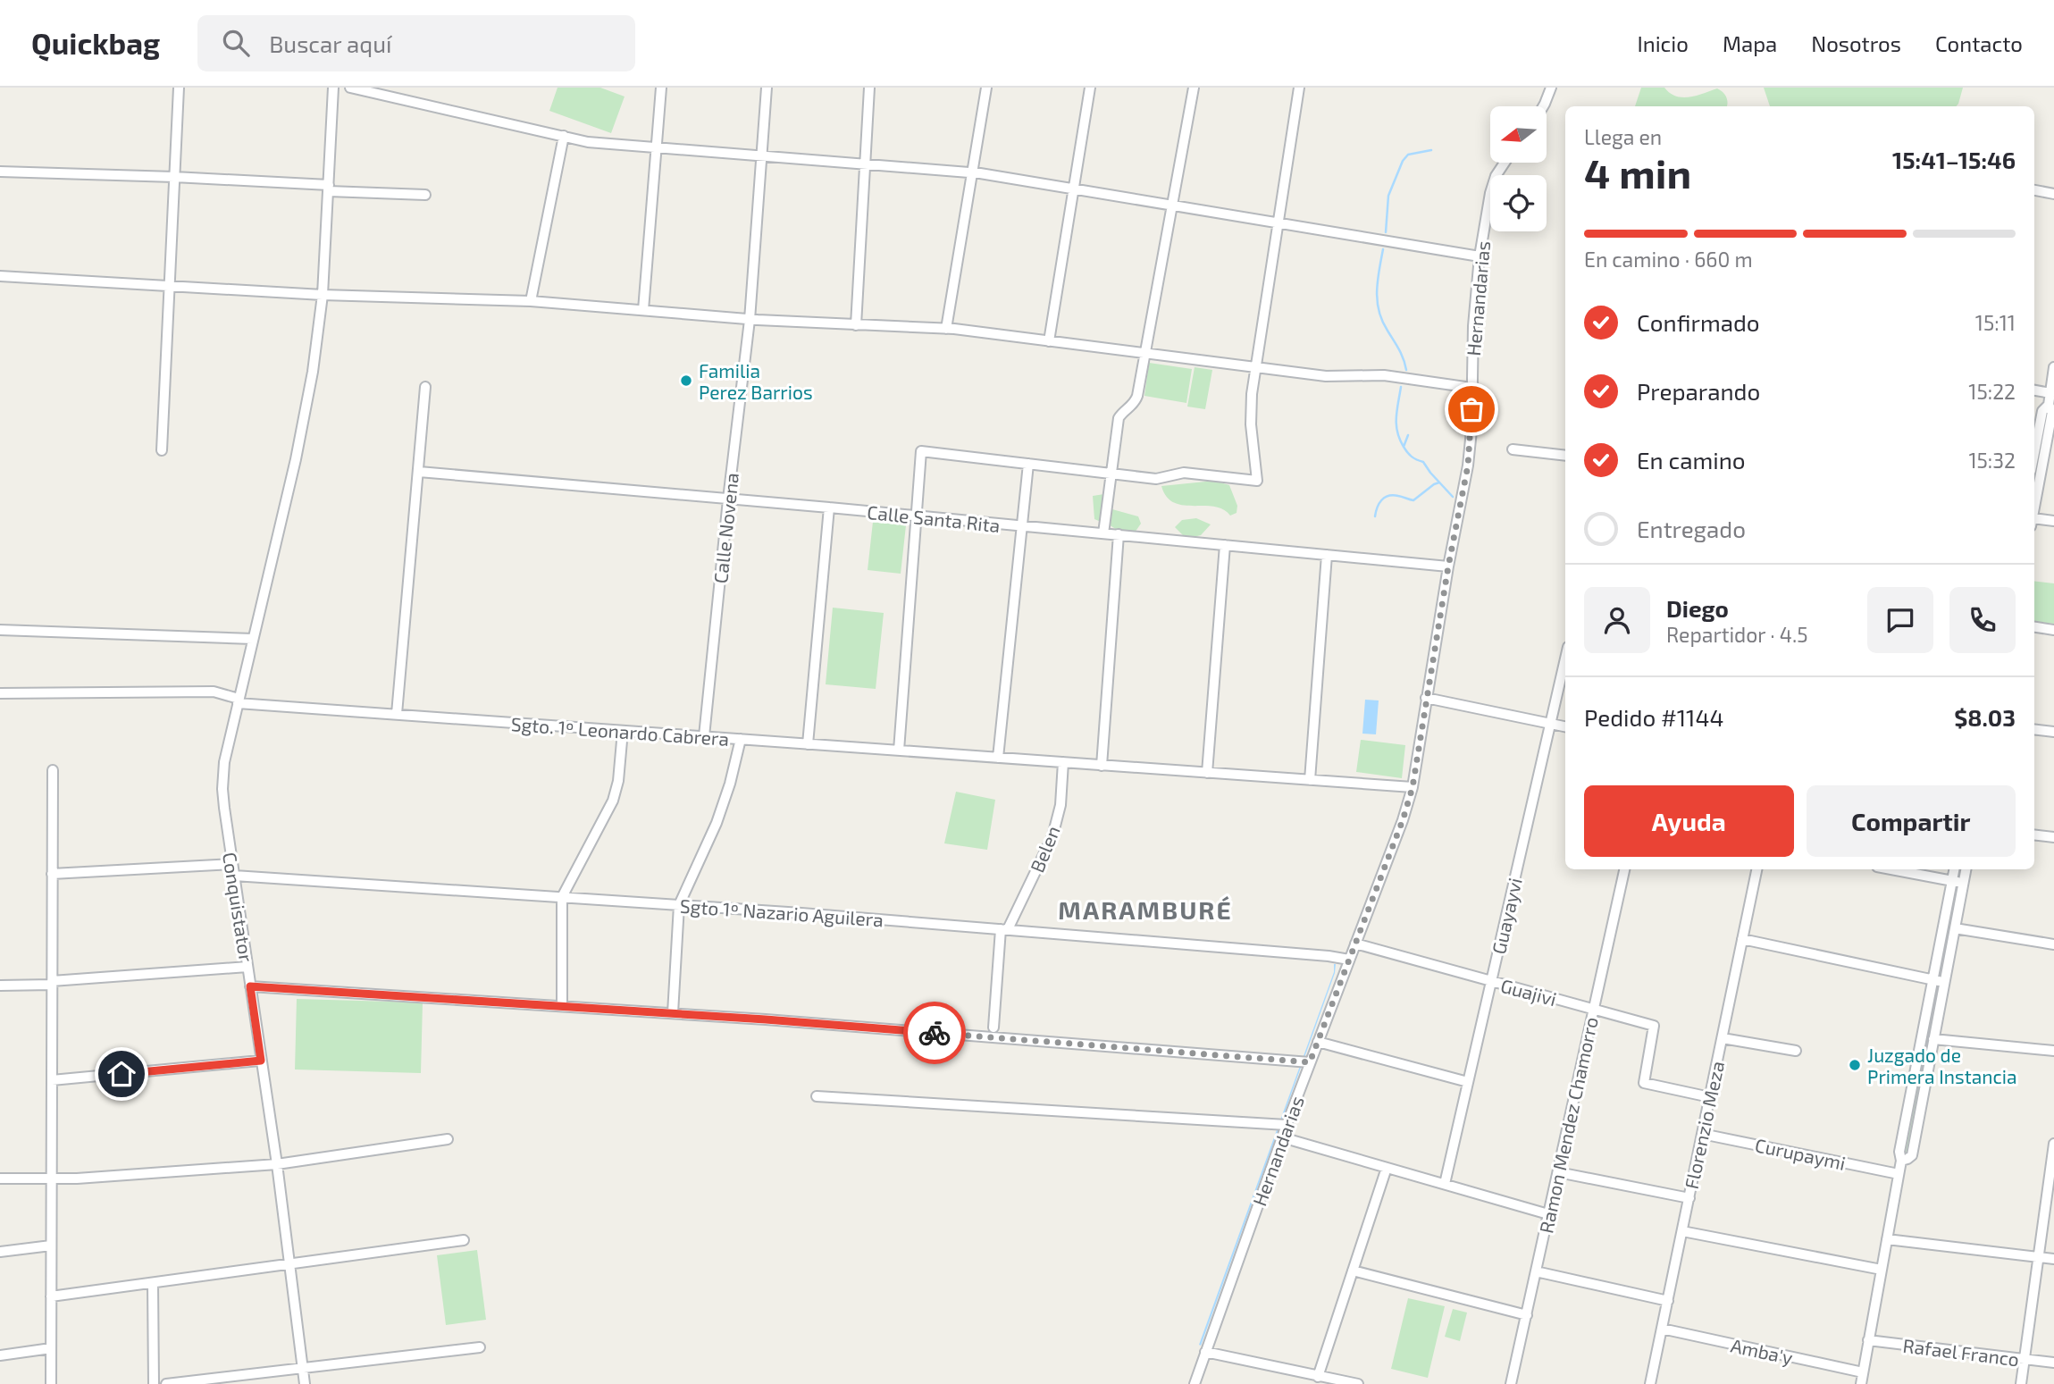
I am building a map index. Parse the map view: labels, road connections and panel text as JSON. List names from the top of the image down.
{
  "streets": {
    "street": [
      "Hernandarias",
      "Calle Santa Rita",
      "Calle Novena",
      "Sgto. 1º Leonardo Cabrera",
      "Belen",
      "Conquistator",
      "Sgto 1º Nazario Aguilera",
      "Guayayvi",
      "Guajivi",
      "Ramon Mendez Chamorro",
      "Florenzio Meza",
      "Curupaymi",
      "Amba'y",
      "Rafael Franco"
    ]
  },
  "crossings": [
    ["Hernandarias", "Calle Santa Rita"],
    ["Hernandarias", "Sgto. 1º Leonardo Cabrera"],
    ["Hernandarias", "Sgto 1º Nazario Aguilera"],
    ["Hernandarias", "Guajivi"],
    ["Calle Santa Rita", "Calle Novena"],
    ["Calle Novena", "Sgto. 1º Leonardo Cabrera"],
    ["Sgto. 1º Leonardo Cabrera", "Belen"],
    ["Sgto. 1º Leonardo Cabrera", "Conquistator"],
    ["Belen", "Sgto 1º Nazario Aguilera"],
    ["Conquistator", "Sgto 1º Nazario Aguilera"],
    ["Guayayvi", "Guajivi"],
    ["Guajivi", "Ramon Mendez Chamorro"],
    ["Guajivi", "Florenzio Meza"],
    ["Florenzio Meza", "Curupaymi"],
    ["Florenzio Meza", "Amba'y"]
  ],
  "districts": ["MARAMBURÉ"],
  "places": ["Familia Perez Barrios", "Juzgado de Primera Instancia"],
  "north": "left",
  "page": {
    "header": "Quickbag",
    "search": "Buscar aquí",
    "nav": [
      "Inicio",
      "Mapa",
      "Nosotros",
      "Contacto"
    ],
    "heading": ["4 min", "Llega en", "15:41–15:46"],
    "panel": [
      "Diego",
      "Repartidor · 4.5",
      "Pedido #1144",
      "$8.03"
    ],
    "bar": "En camino · 660 m",
    "list": [
      ["Confirmado", "15:11"],
      ["Preparando", "15:22"],
      ["En camino", "15:32"],
      "Entregado"
    ],
    "buttons": ["Ayuda", "Compartir"]
  }
}
